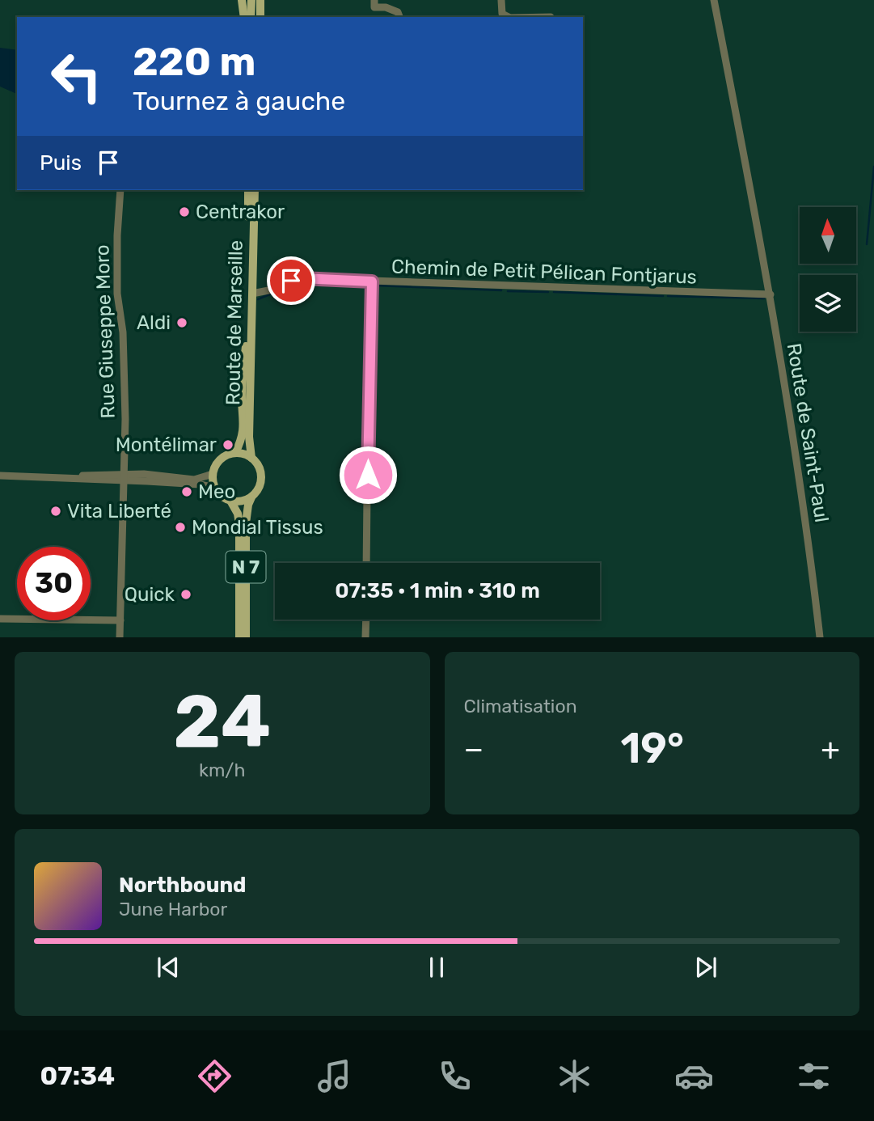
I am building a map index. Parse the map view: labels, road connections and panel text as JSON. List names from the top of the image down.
{
  "streets": {
    "main road": ["Route de Marseille", "N 7"],
    "street": ["Chemin de Petit Pélican Fontjarus", "Rue Giuseppe Moro", "Route de Saint-Paul"]
  },
  "crossings": [
    ["Chemin de Petit Pélican Fontjarus", "Route de Marseille"],
    ["Chemin de Petit Pélican Fontjarus", "Route de Saint-Paul"],
    ["Route de Marseille", "N 7"]
  ],
  "places": [
    "Centrakor",
    "Aldi",
    "Montélimar",
    "Meo",
    "Vita Liberté",
    "Mondial Tissus",
    "Quick"
  ],
  "north": "top",
  "page": {
    "turn": ["220 m", "Tournez à gauche"],
    "then": "Puis",
    "limit": "30",
    "trip": "07:35 · 1 min · 310 m",
    "tile": [
      ["24", "km/h"],
      "Climatisation"
    ],
    "heat": ["−", "19°", "+"],
    "song": ["Northbound", "June Harbor"],
    "tabs": "07:34"
  }
}
